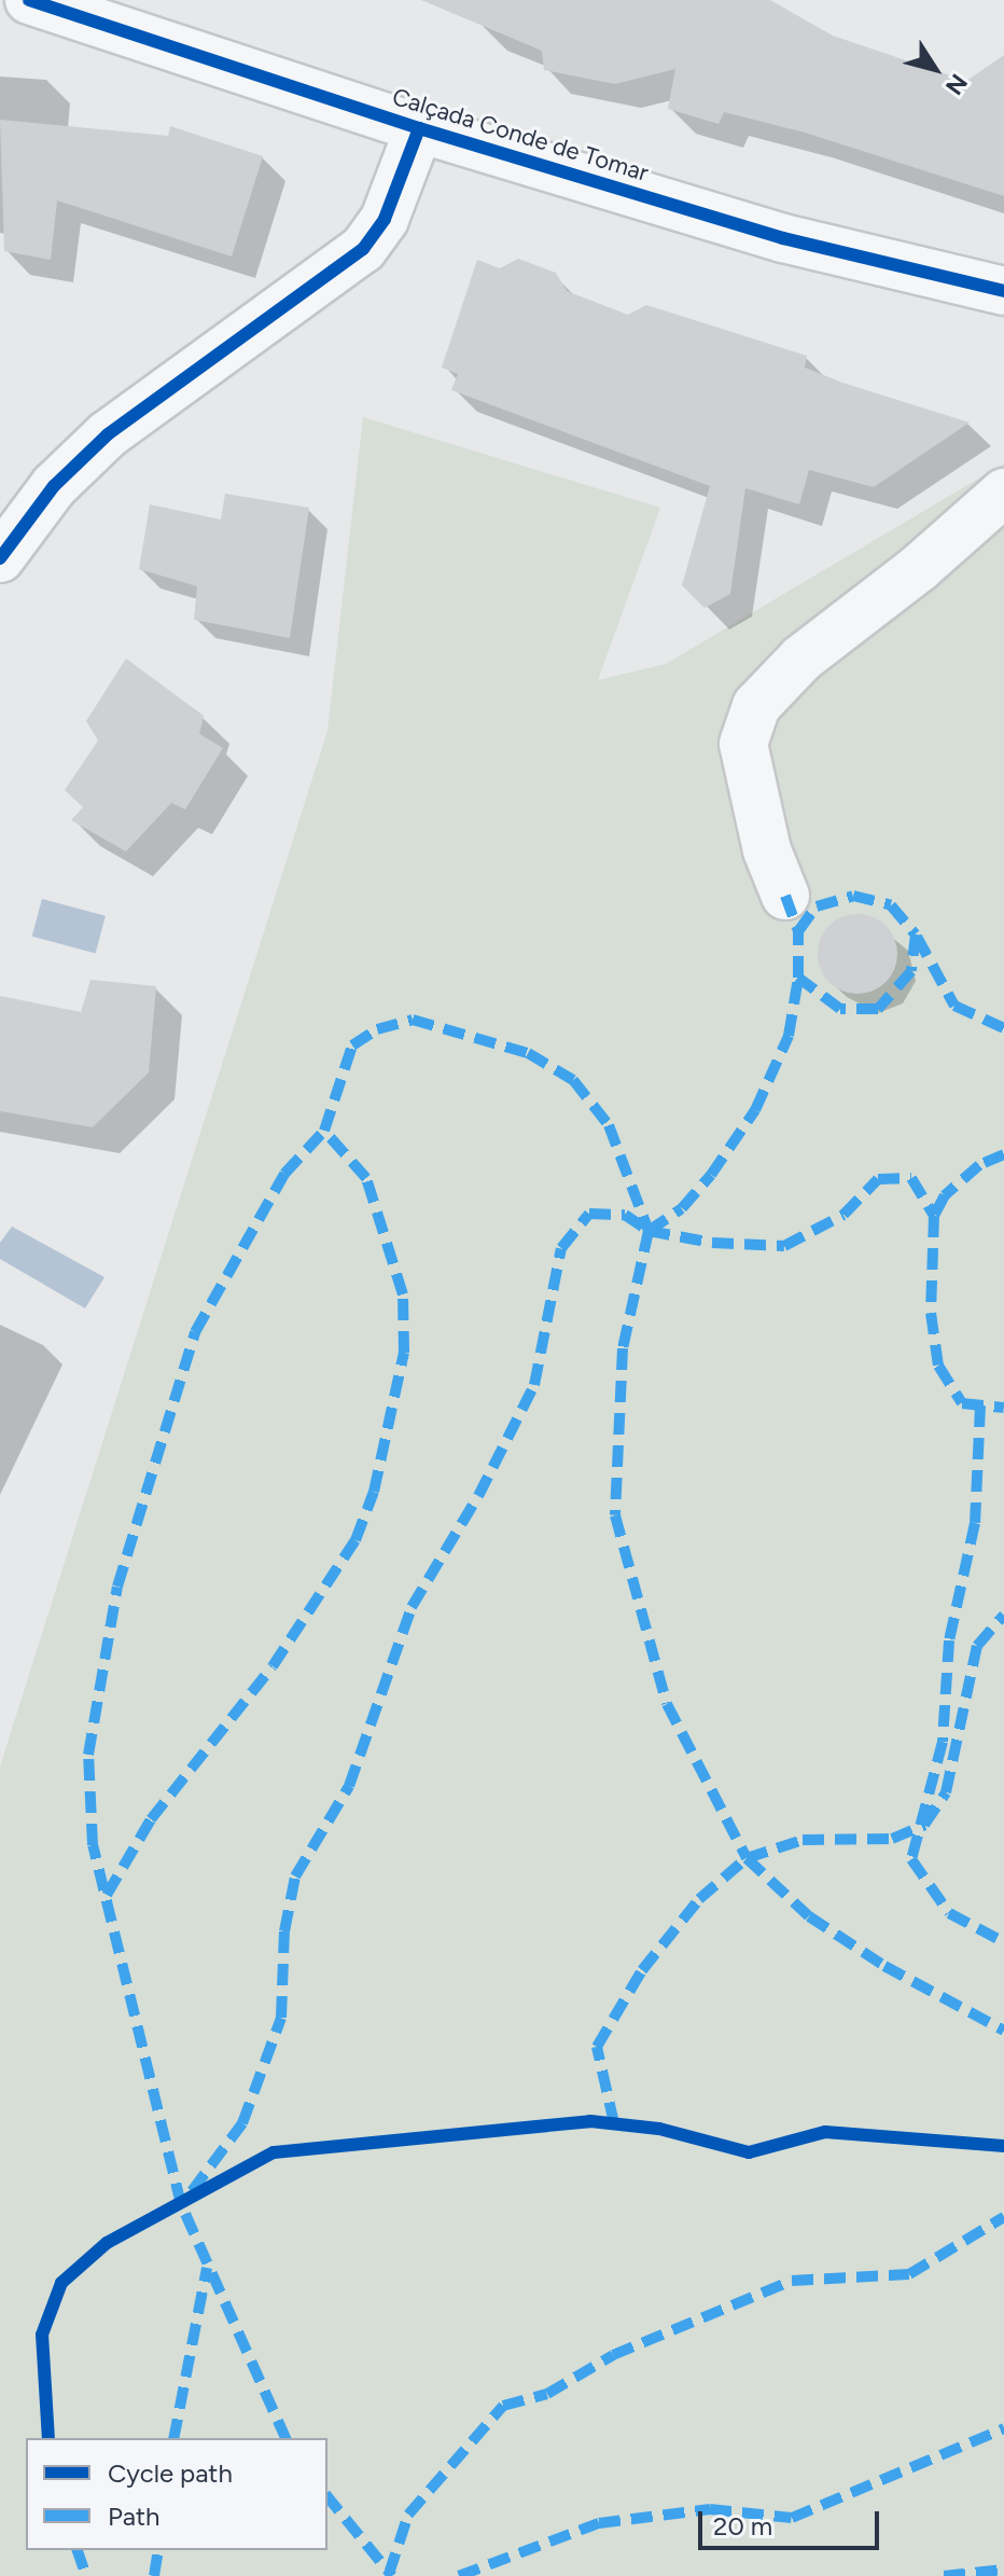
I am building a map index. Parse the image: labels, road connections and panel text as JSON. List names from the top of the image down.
{
  "streets": {
    "street": ["Calçada Conde de Tomar"]
  },
  "legend": ["Cycle path", "Path"],
  "scale_bar": "20 m",
  "north": "bottom right"
}
